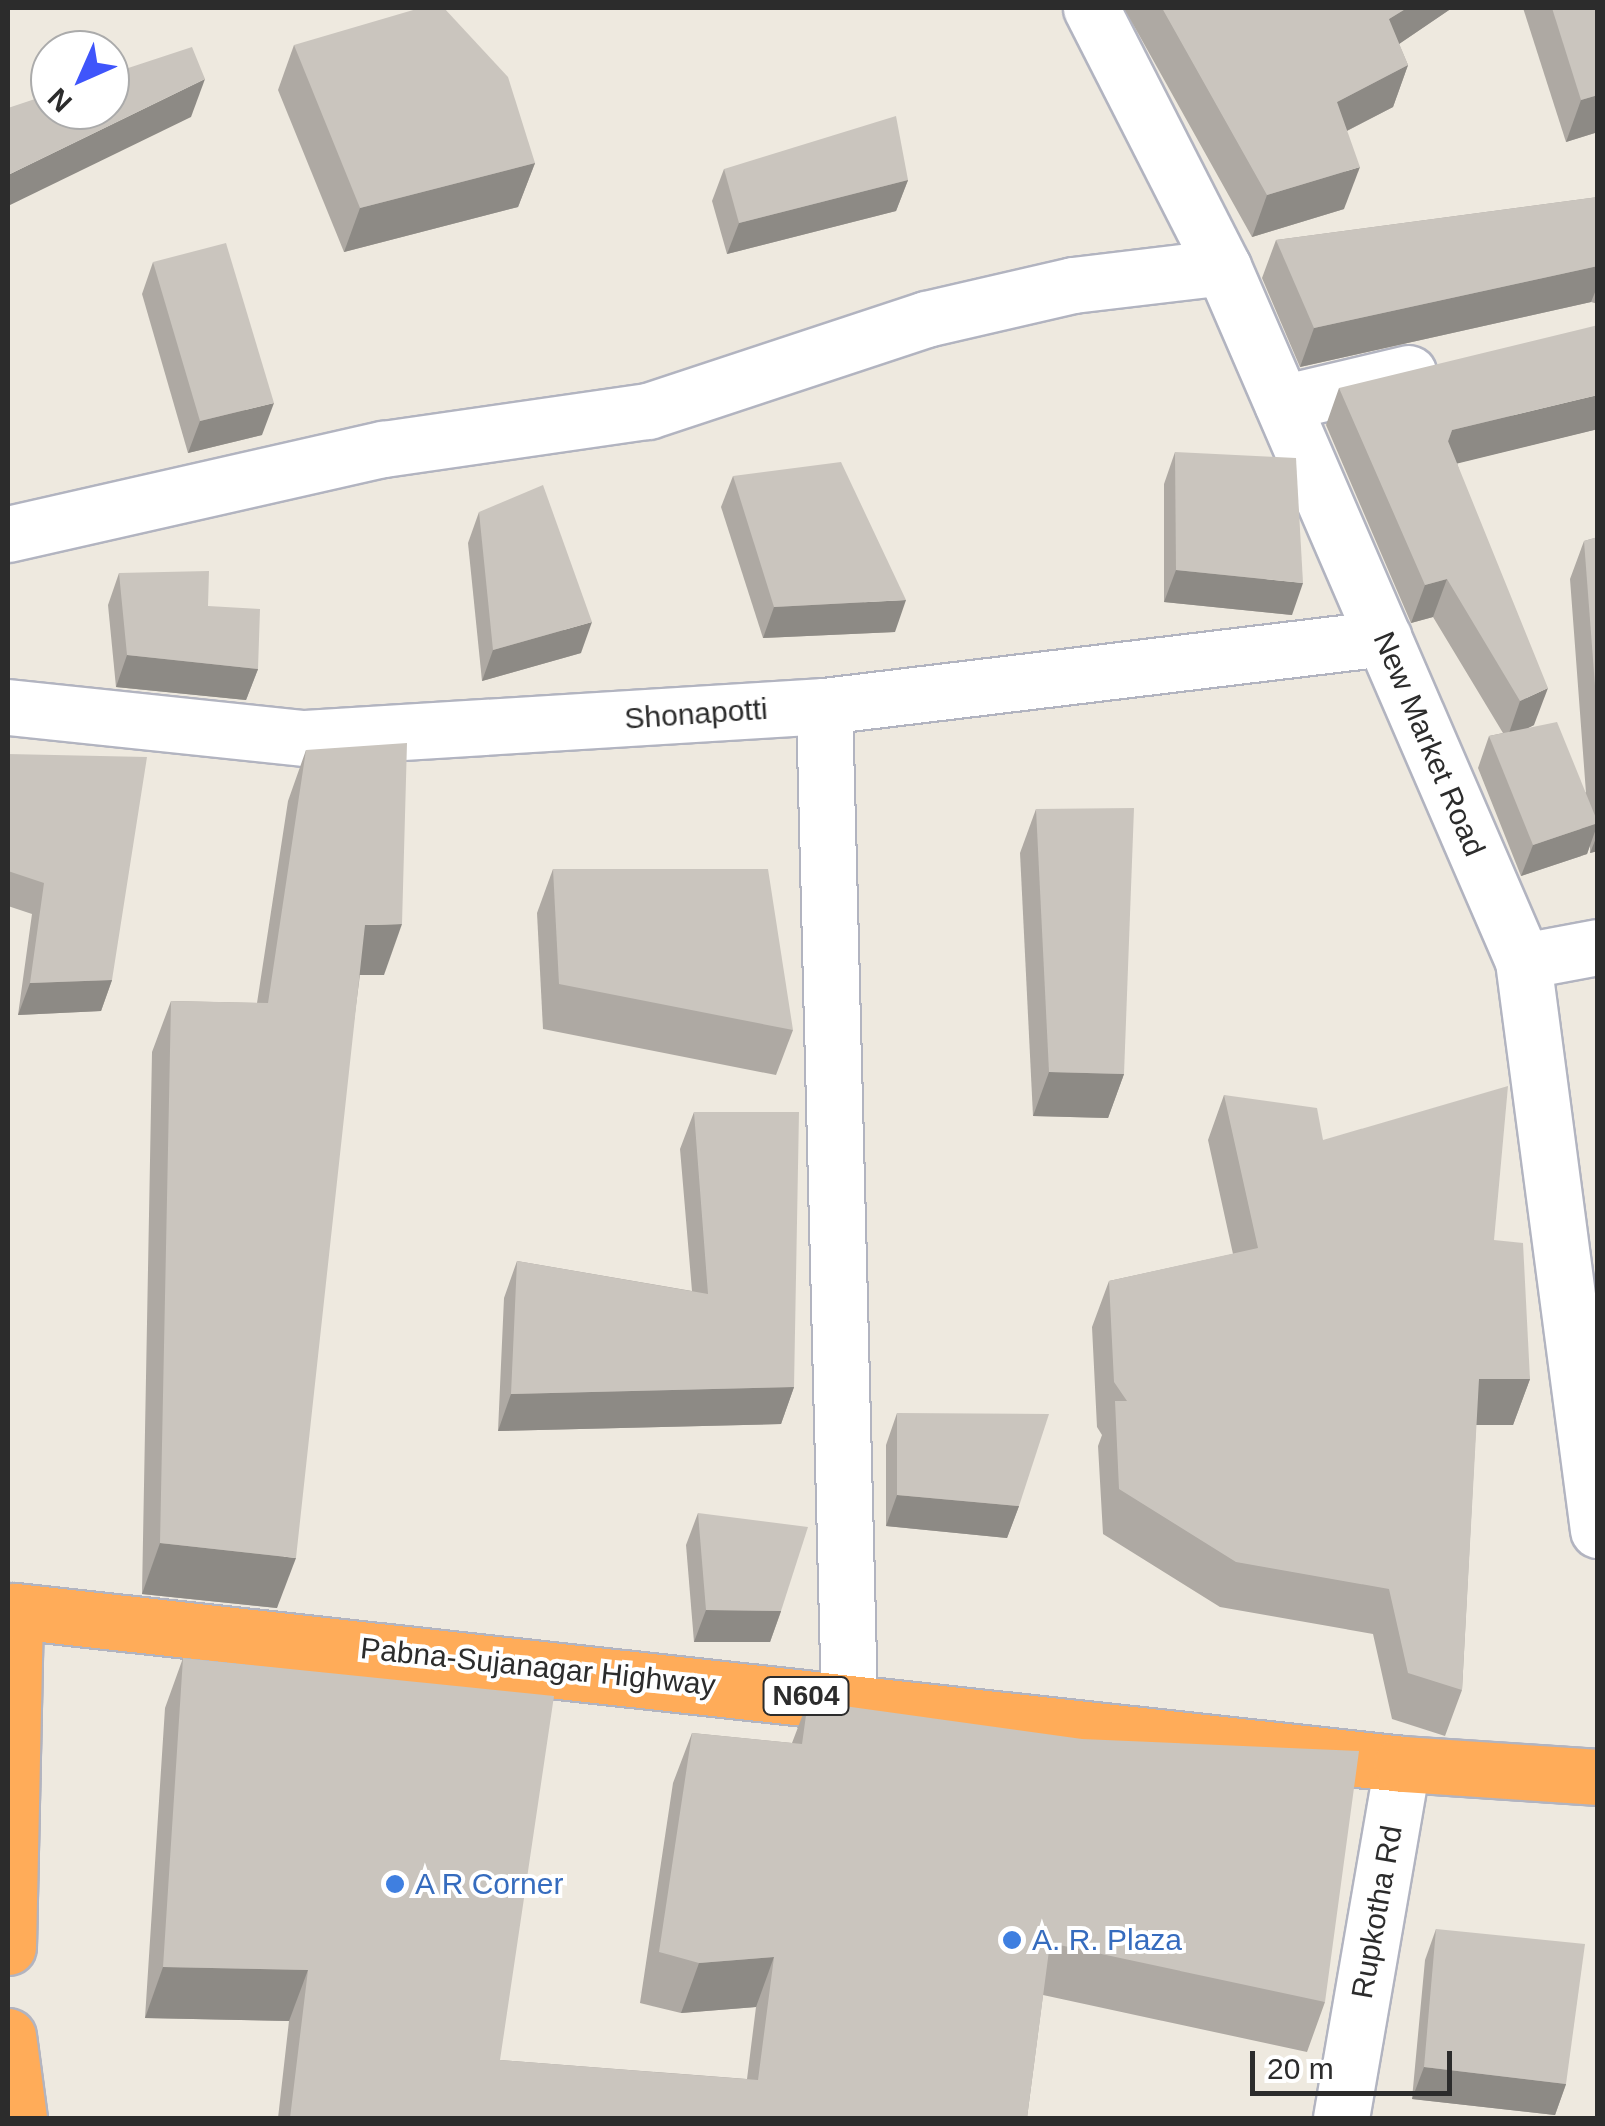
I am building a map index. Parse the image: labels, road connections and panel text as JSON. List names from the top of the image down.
{
  "streets": {
    "highway": ["Pabna-Sujanagar Highway", "N604"],
    "street": ["Shonapotti", "New Market Road", "Rupkotha Rd"]
  },
  "crossings": [
    ["Shonapotti", "New Market Road"],
    ["Pabna-Sujanagar Highway", "Rupkotha Rd"]
  ],
  "places": ["A R Corner", "A. R. Plaza"],
  "scale_bar": "20 m",
  "north": "bottom left"
}
